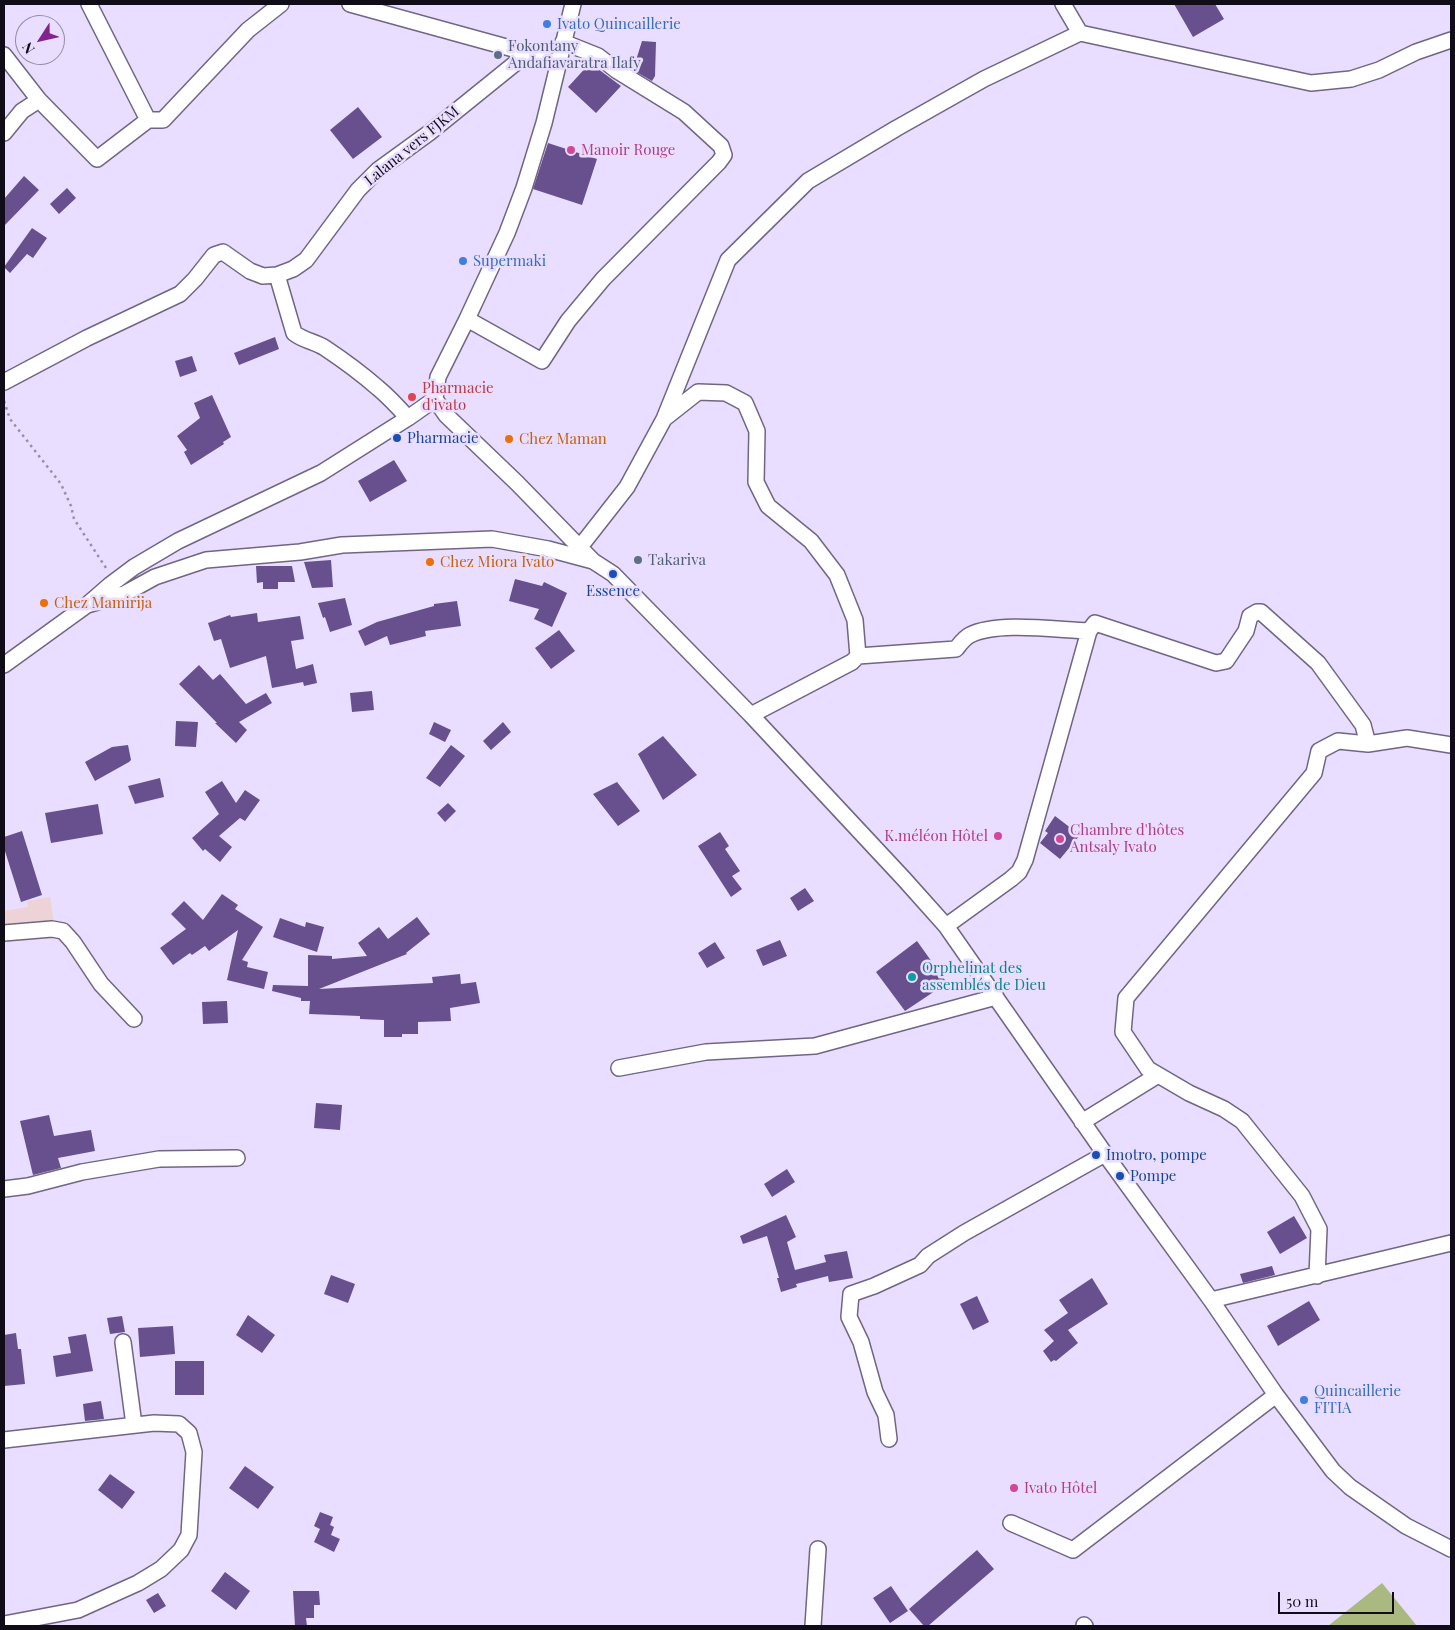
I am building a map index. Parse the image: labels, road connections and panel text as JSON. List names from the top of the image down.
{
  "streets": {
    "street": ["Lalana vers FJKM"]
  },
  "places": [
    "Ivato Quincaillerie",
    "Fokontany Andafiavaratra Ilafy",
    "Manoir Rouge",
    "Supermaki",
    "Pharmacie d'ivato",
    "Pharmacie",
    "Chez Maman",
    "Takariva",
    "Chez Miora Ivato",
    "Essence",
    "Chez Mamirija",
    "K.méléon Hôtel",
    "Chambre d'hôtes Antsaly Ivato",
    "Orphelinat des assemblés de Dieu",
    "Imotro, pompe",
    "Pompe",
    "Quincaillerie FITIA",
    "Ivato Hôtel"
  ],
  "scale_bar": "50 m",
  "north": "bottom left"
}
